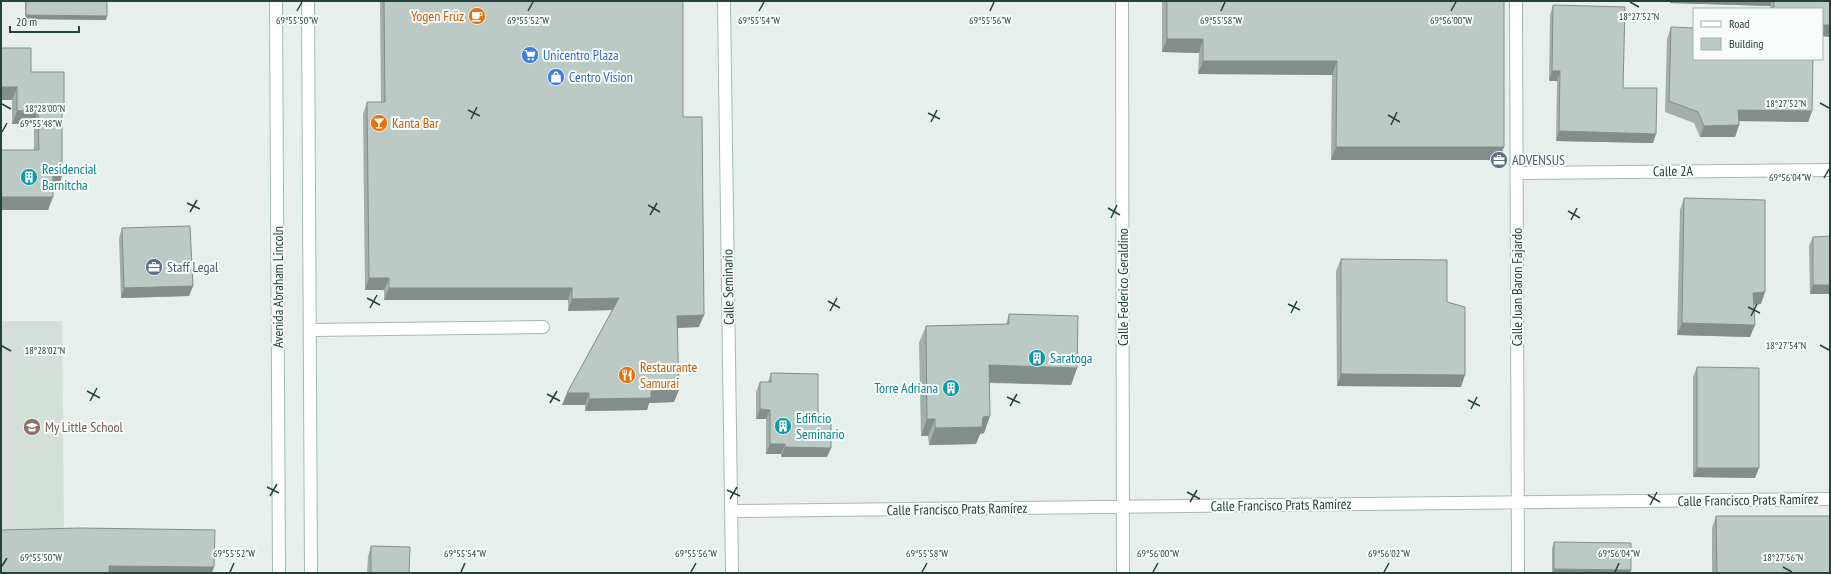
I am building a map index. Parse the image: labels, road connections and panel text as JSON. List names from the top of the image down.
{
  "streets": {
    "street": [
      "Calle 2A",
      "Avenida Abraham Lincoln",
      "Calle Seminario",
      "Calle Federico Geraldino",
      "Calle Juan Baron Fajardo",
      "Calle Francisco Prats Ramírez"
    ]
  },
  "crossings": [
    ["Calle 2A", "Calle Juan Baron Fajardo"],
    ["Calle Seminario", "Calle Francisco Prats Ramírez"],
    ["Calle Federico Geraldino", "Calle Francisco Prats Ramírez"],
    ["Calle Juan Baron Fajardo", "Calle Francisco Prats Ramírez"]
  ],
  "places": {
    "cafe": ["Yogen Früz"],
    "supermarket": ["Unicentro Plaza"],
    "shop": ["Centro Vision"],
    "bar": ["Kanta Bar"],
    "office": ["ADVENSUS", "Staff Legal"],
    "building": [
      "Residencial Barnitcha",
      "Saratoga",
      "Torre Adriana",
      "Edificio Seminario"
    ],
    "restaurant": ["Restaurante Samurai"],
    "school or university": ["My Little School"]
  },
  "legend": ["Road", "Building"],
  "scale_bar": "20 m",
  "coordinates": [
    "18°27'52\"N",
    "69°55'50\"W",
    "69°55'52\"W",
    "69°55'54\"W",
    "69°55'56\"W",
    "69°55'58\"W",
    "69°56'00\"W",
    "18°28'00\"N",
    "69°55'48\"W",
    "69°56'04\"W",
    "18°27'54\"N",
    "18°28'02\"N",
    "69°56'02\"W",
    "18°27'56\"N"
  ]
}
